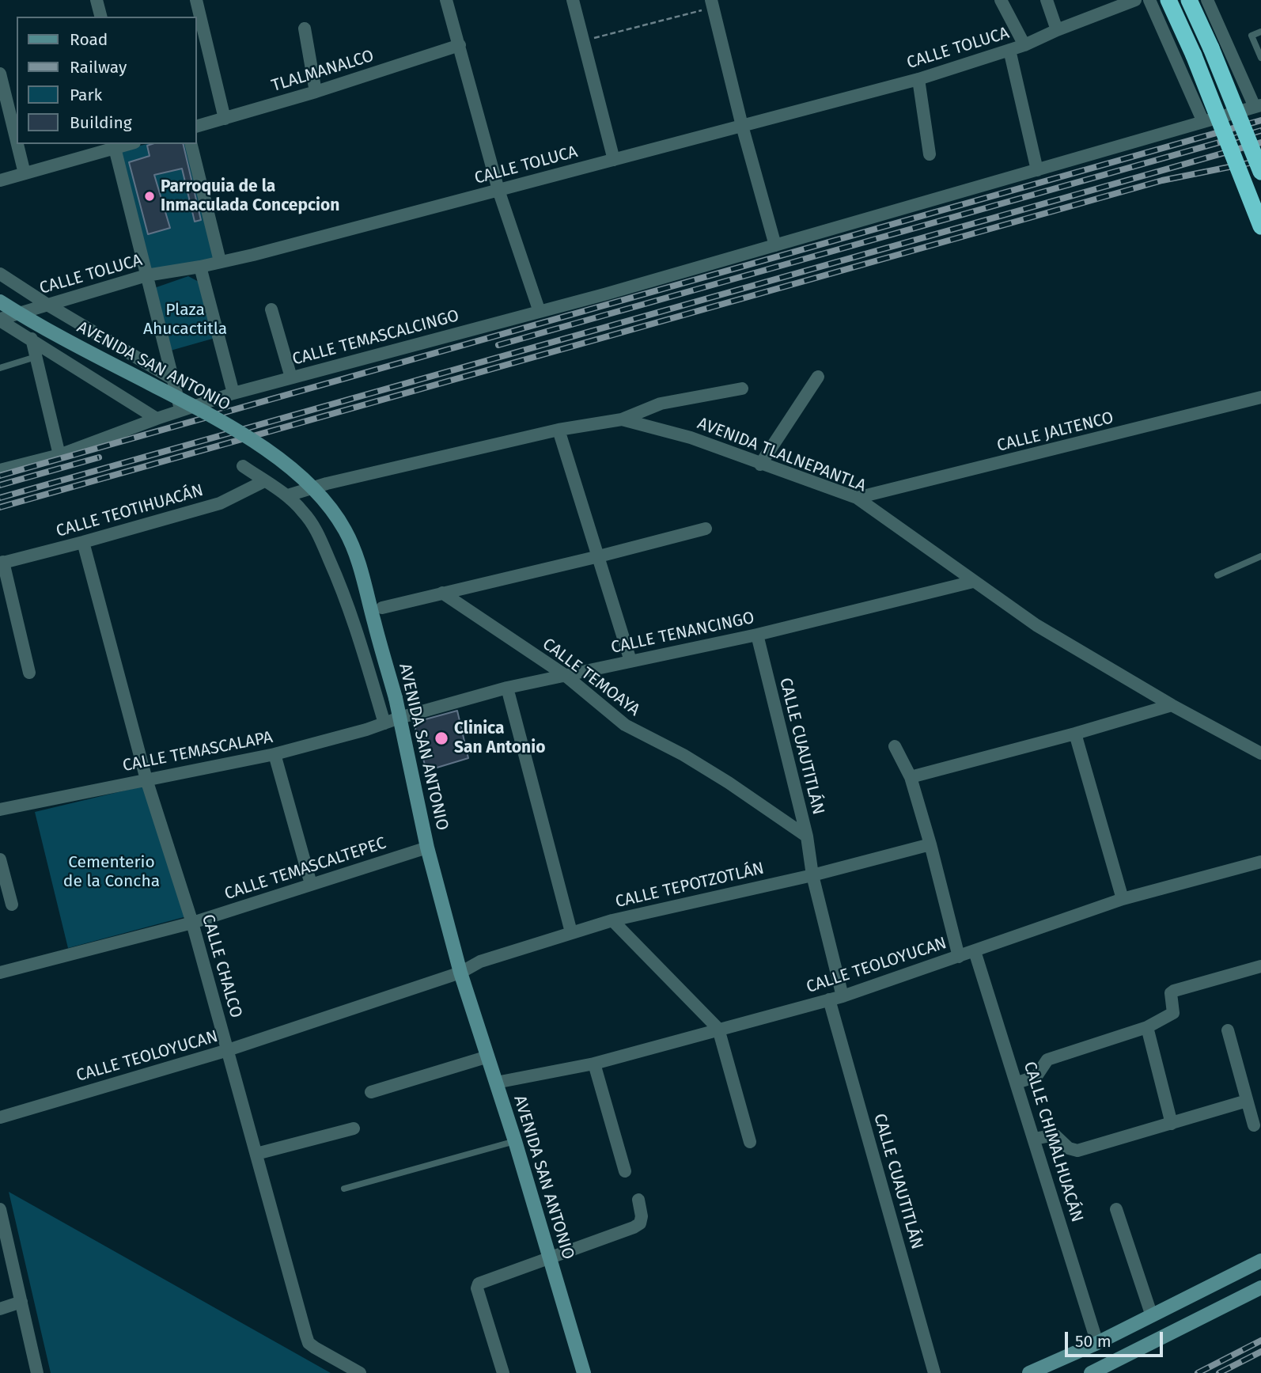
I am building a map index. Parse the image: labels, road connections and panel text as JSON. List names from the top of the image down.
{
  "streets": {
    "main road": ["AVENIDA SAN ANTONIO"],
    "street": [
      "CALLE TOLUCA",
      "TLALMANALCO",
      "CALLE TEMASCALCINGO",
      "CALLE JALTENCO",
      "AVENIDA TLALNEPANTLA",
      "CALLE TEOTIHUACÁN",
      "CALLE TENANCINGO",
      "CALLE TEMOAYA",
      "CALLE CUAUTITLÁN",
      "CALLE TEMASCALAPA",
      "CALLE TEMASCALTEPEC",
      "CALLE TEPOTZOTLÁN",
      "CALLE TEOLOYUCAN",
      "CALLE CHALCO",
      "CALLE CHIMALHUACÁN"
    ]
  },
  "crossings": [
    ["CALLE TOLUCA", "AVENIDA SAN ANTONIO"],
    ["AVENIDA SAN ANTONIO", "AVENIDA TLALNEPANTLA"],
    ["AVENIDA SAN ANTONIO", "CALLE TEOTIHUACÁN"],
    ["AVENIDA SAN ANTONIO", "CALLE TENANCINGO"],
    ["AVENIDA SAN ANTONIO", "CALLE TEMASCALAPA"],
    ["AVENIDA SAN ANTONIO", "CALLE TEMASCALTEPEC"],
    ["AVENIDA SAN ANTONIO", "CALLE TEPOTZOTLÁN"],
    ["AVENIDA SAN ANTONIO", "CALLE TEOLOYUCAN"],
    ["CALLE JALTENCO", "AVENIDA TLALNEPANTLA"],
    ["AVENIDA TLALNEPANTLA", "CALLE TENANCINGO"],
    ["CALLE TEOTIHUACÁN", "CALLE CHALCO"],
    ["CALLE TENANCINGO", "CALLE TEMOAYA"],
    ["CALLE TENANCINGO", "CALLE CUAUTITLÁN"],
    ["CALLE TENANCINGO", "CALLE TEMASCALAPA"],
    ["CALLE TEMOAYA", "CALLE CUAUTITLÁN"],
    ["CALLE CUAUTITLÁN", "CALLE TEPOTZOTLÁN"],
    ["CALLE CUAUTITLÁN", "CALLE TEOLOYUCAN"],
    ["CALLE TEMASCALAPA", "CALLE CHALCO"],
    ["CALLE TEMASCALTEPEC", "CALLE CHALCO"],
    ["CALLE TEPOTZOTLÁN", "CALLE TEOLOYUCAN"],
    ["CALLE TEOLOYUCAN", "CALLE CHALCO"],
    ["CALLE TEOLOYUCAN", "CALLE CHIMALHUACÁN"]
  ],
  "parks": ["Plaza Ahucactitla", "Cementerio de la Concha"],
  "places": ["Parroquia de la Inmaculada Concepcion", "Clinica San Antonio"],
  "legend": [
    "Road",
    "Railway",
    "Park",
    "Building"
  ],
  "scale_bar": "50 m"
}
